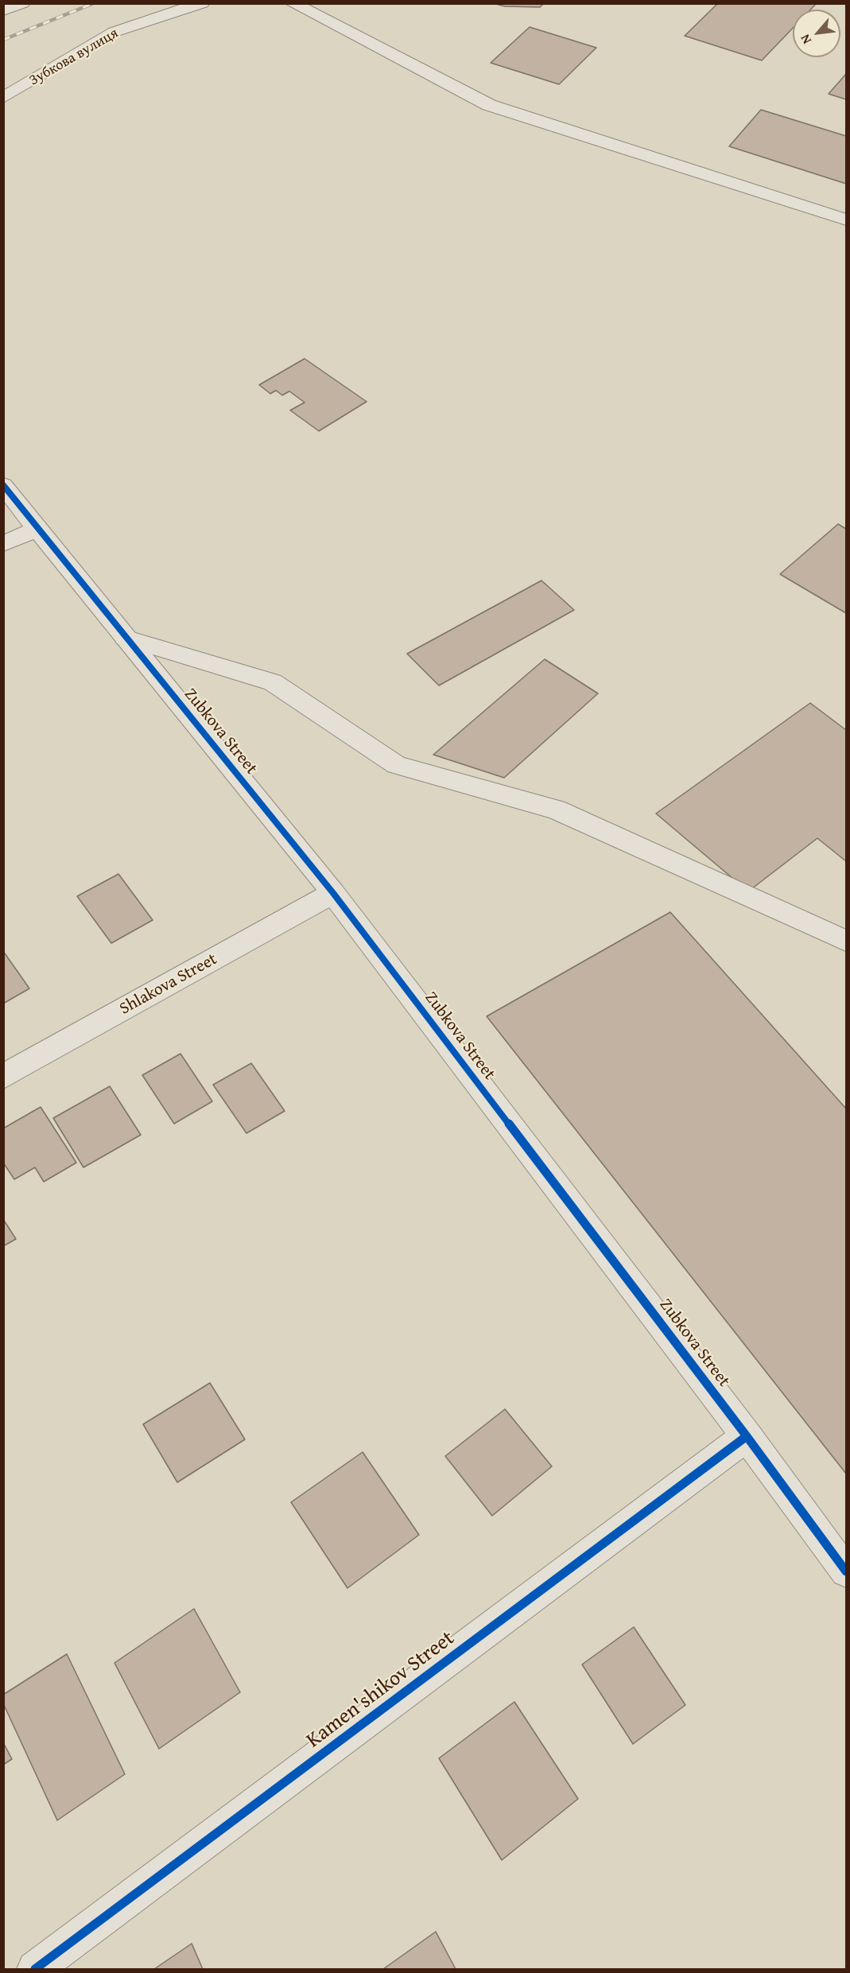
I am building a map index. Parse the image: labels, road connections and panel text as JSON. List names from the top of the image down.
{
  "streets": {
    "street": [
      "Зубкова вулиця",
      "Zubkova Street",
      "Shlakova Street",
      "Kamen'shikov Street"
    ]
  },
  "crossings": [
    ["Zubkova Street", "Shlakova Street"],
    ["Zubkova Street", "Kamen'shikov Street"]
  ],
  "north": "bottom left"
}
